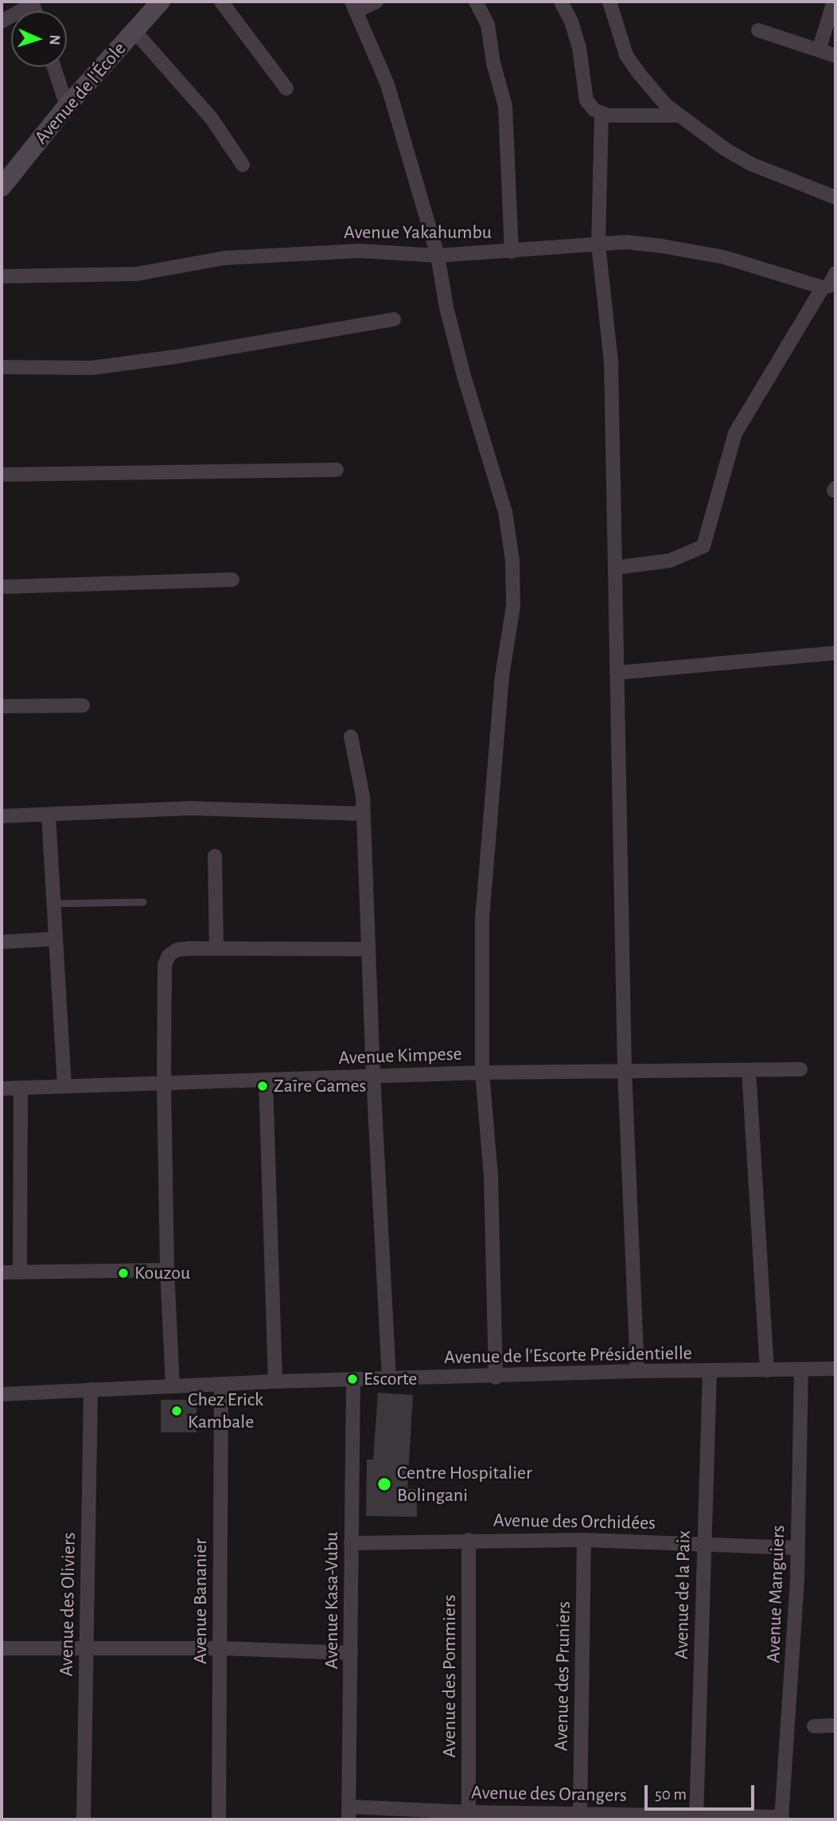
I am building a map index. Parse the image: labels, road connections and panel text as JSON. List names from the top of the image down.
{
  "streets": {
    "main road": ["Avenue de l'École"],
    "street": [
      "Avenue Yakahumbu",
      "Avenue Kimpese",
      "Avenue de l'Escorte Présidentielle",
      "Avenue des Orchidées",
      "Avenue Manguiers",
      "Avenue de la Paix",
      "Avenue Kasa-Vubu",
      "Avenue Bananier",
      "Avenue des Oliviers",
      "Avenue des Pommiers",
      "Avenue des Pruniers",
      "Avenue des Orangers"
    ]
  },
  "crossings": [
    ["Avenue de l'Escorte Présidentielle", "Avenue Manguiers"],
    ["Avenue de l'Escorte Présidentielle", "Avenue de la Paix"],
    ["Avenue de l'Escorte Présidentielle", "Avenue Kasa-Vubu"],
    ["Avenue de l'Escorte Présidentielle", "Avenue Bananier"],
    ["Avenue de l'Escorte Présidentielle", "Avenue des Oliviers"],
    ["Avenue des Orchidées", "Avenue Manguiers"],
    ["Avenue des Orchidées", "Avenue de la Paix"],
    ["Avenue des Orchidées", "Avenue Kasa-Vubu"],
    ["Avenue des Orchidées", "Avenue des Pommiers"],
    ["Avenue des Orchidées", "Avenue des Pruniers"],
    ["Avenue Manguiers", "Avenue des Orangers"],
    ["Avenue de la Paix", "Avenue des Orangers"],
    ["Avenue Kasa-Vubu", "Avenue des Orangers"],
    ["Avenue des Pommiers", "Avenue des Orangers"],
    ["Avenue des Pruniers", "Avenue des Orangers"]
  ],
  "places": [
    "Zaïre Games",
    "Kouzou",
    "Escorte",
    "Chez Erick Kambale",
    "Centre Hospitalier Bolingani"
  ],
  "scale_bar": "50 m",
  "north": "right"
}
